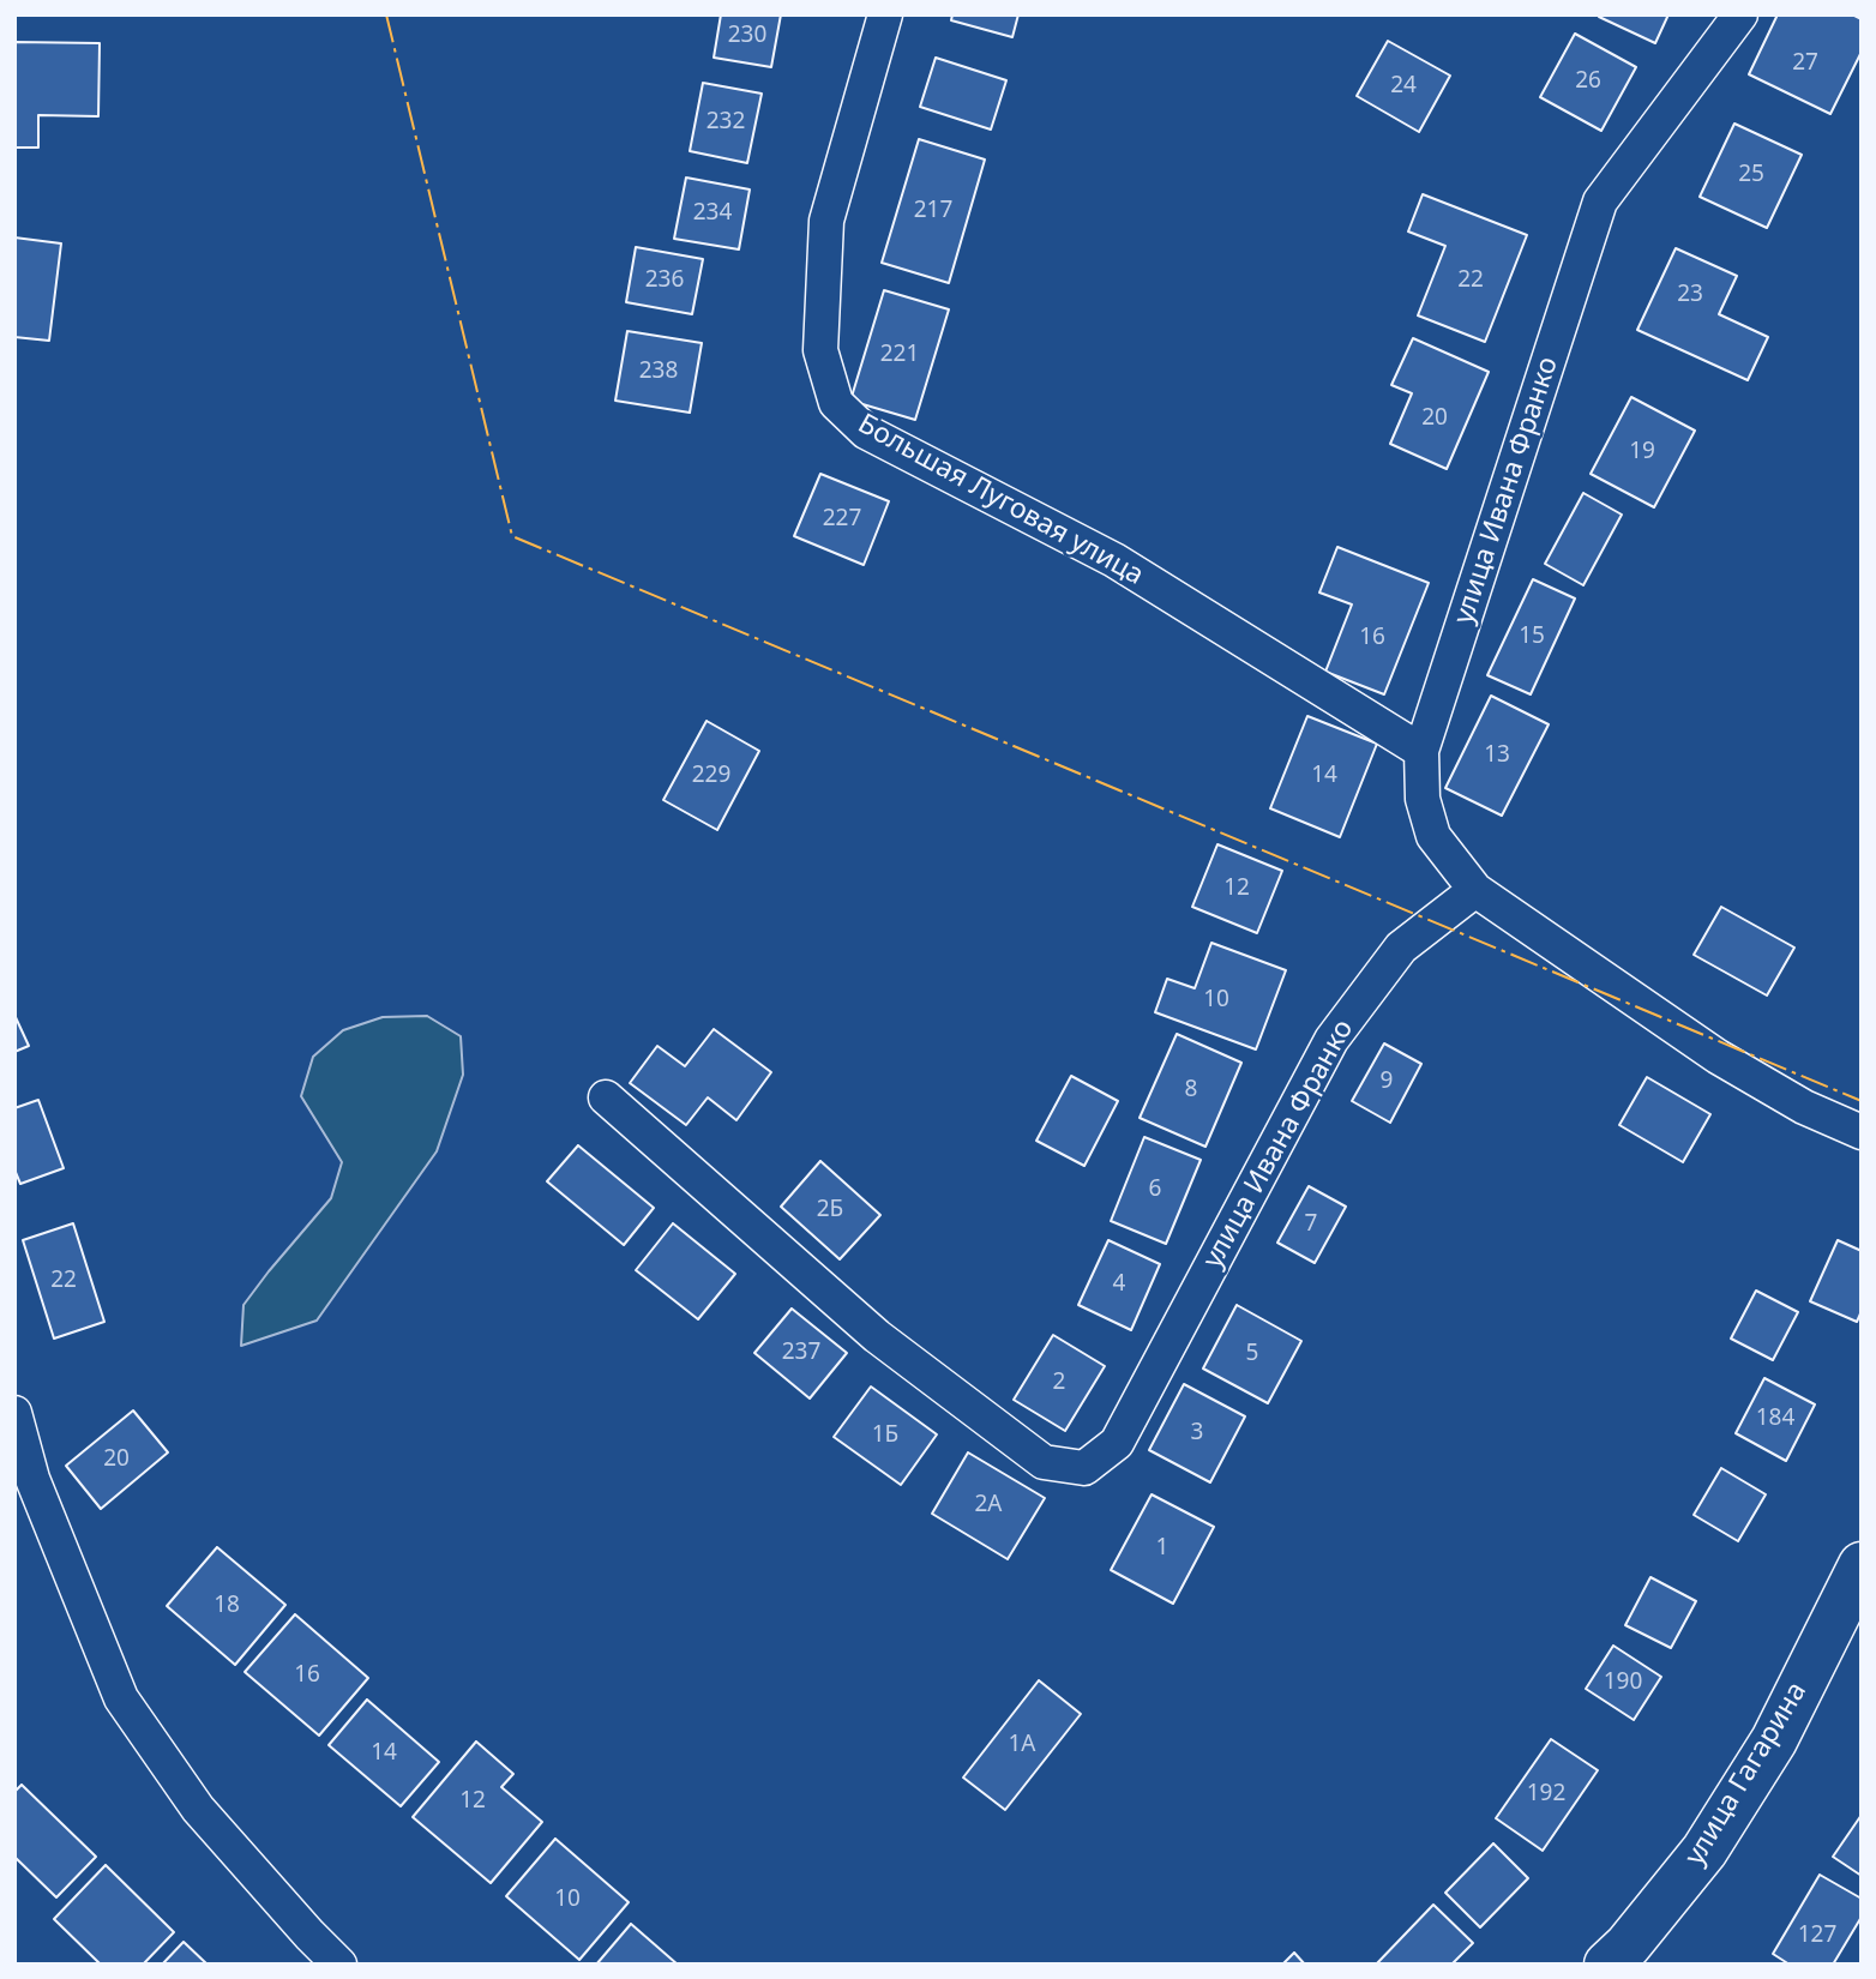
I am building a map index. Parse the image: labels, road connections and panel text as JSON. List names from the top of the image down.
{
  "streets": {
    "main road": ["улица Гагарина"],
    "street": ["улица Ивана Франко", "Большая Луговая улица"]
  },
  "crossings": [
    ["улица Ивана Франко", "Большая Луговая улица"]
  ],
  "house_numbers": [
    "230",
    "27",
    "26",
    "24",
    "232",
    "25",
    "217",
    "234",
    "236",
    "22",
    "23",
    "221",
    "238",
    "20",
    "19",
    "227",
    "15",
    "16",
    "13",
    "229",
    "14",
    "12",
    "10",
    "9",
    "8",
    "6",
    "2Б",
    "7",
    "22",
    "4",
    "237",
    "5",
    "2",
    "184",
    "3",
    "1Б",
    "20",
    "2А",
    "1",
    "18",
    "16",
    "190",
    "1А",
    "14",
    "192",
    "12",
    "10",
    "127"
  ]
}
